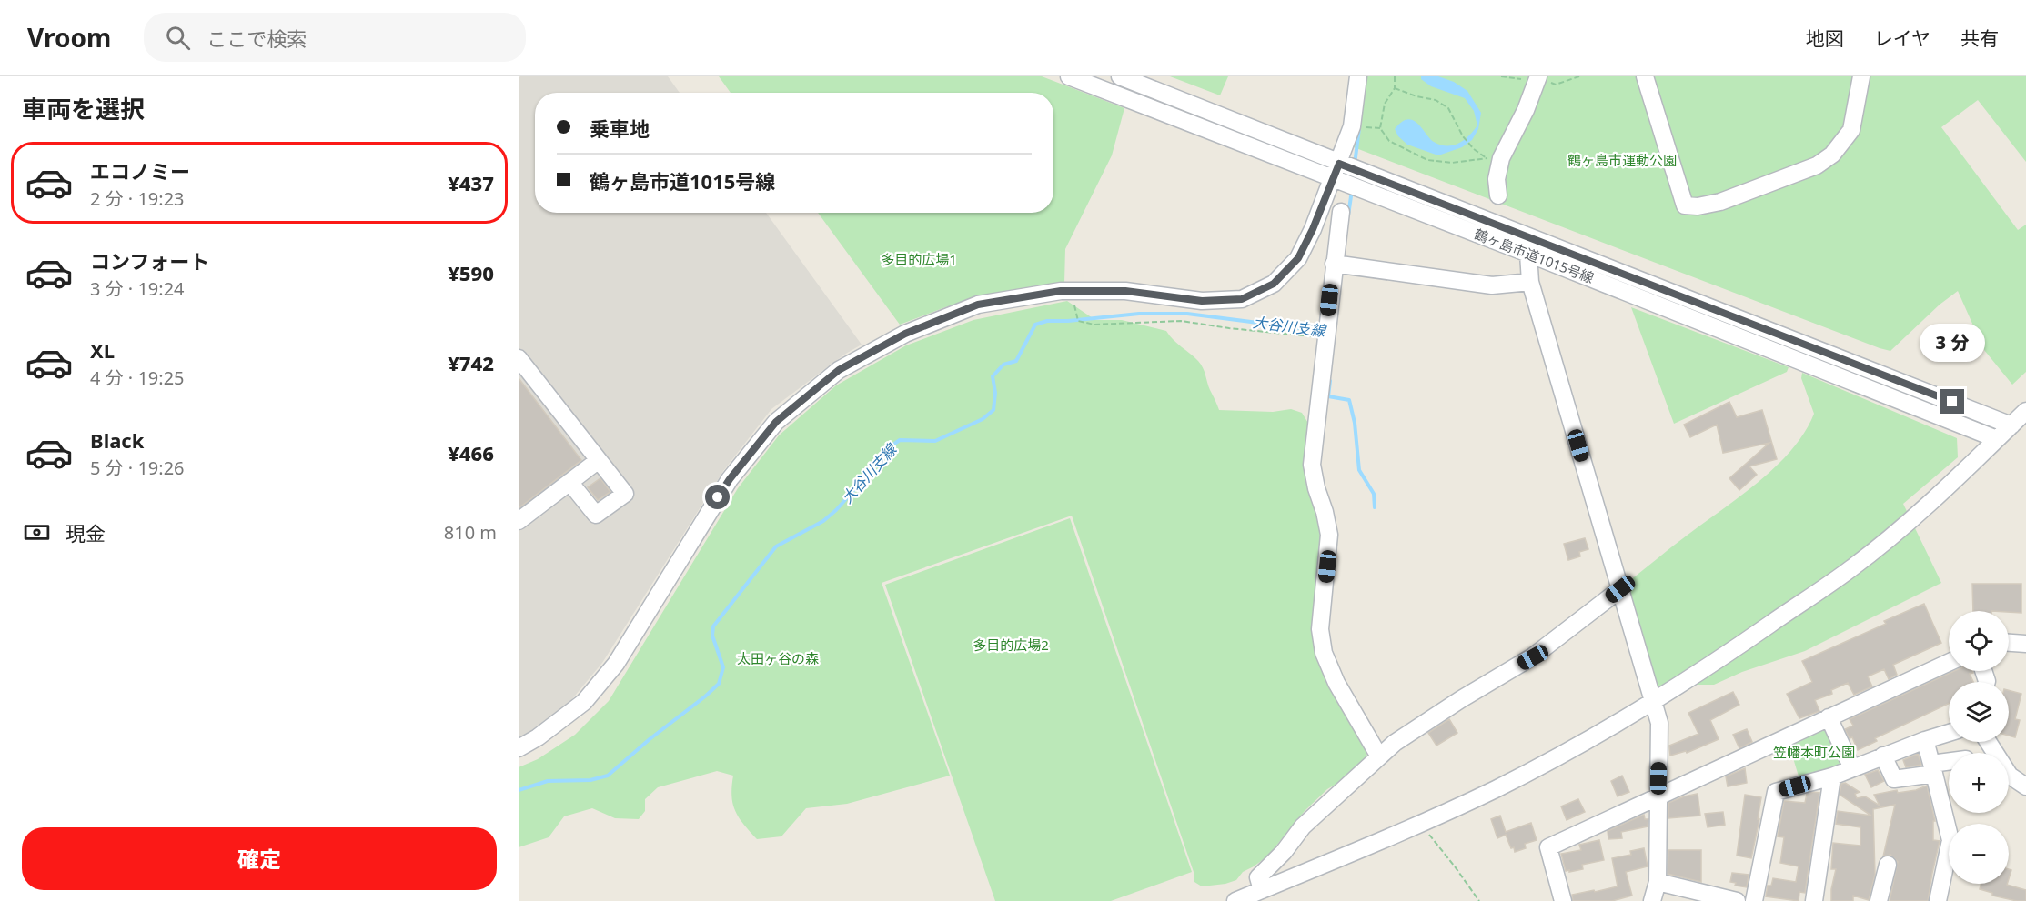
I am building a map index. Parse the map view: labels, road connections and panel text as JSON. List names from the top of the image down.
{
  "streets": {
    "street": ["鶴ヶ島市道1015号線"]
  },
  "water": ["大谷川支線"],
  "parks": [
    "鶴ヶ島市運動公園",
    "多目的広場1",
    "多目的広場2",
    "太田ヶ谷の森",
    "笠幡本町公園"
  ],
  "page": {
    "header": "Vroom",
    "search": "ここで検索",
    "nav": ["地図", "レイヤ", "共有"],
    "heading": "車両を選択",
    "banner": ["乗車地", "鶴ヶ島市道1015号線"],
    "list": [
      {
        "name": "エコノミー",
        "note": "2 分 · 19:23",
        "value": "¥437"
      },
      {
        "name": "コンフォート",
        "note": "3 分 · 19:24",
        "value": "¥590"
      },
      {
        "name": "XL",
        "note": "4 分 · 19:25",
        "value": "¥742"
      },
      {
        "name": "Black",
        "note": "5 分 · 19:26",
        "value": "¥466"
      }
    ],
    "bubble": "3 分",
    "pay": ["現金", "810 m"],
    "map_buttons": ["+", "−"],
    "buttons": "確定"
  }
}
